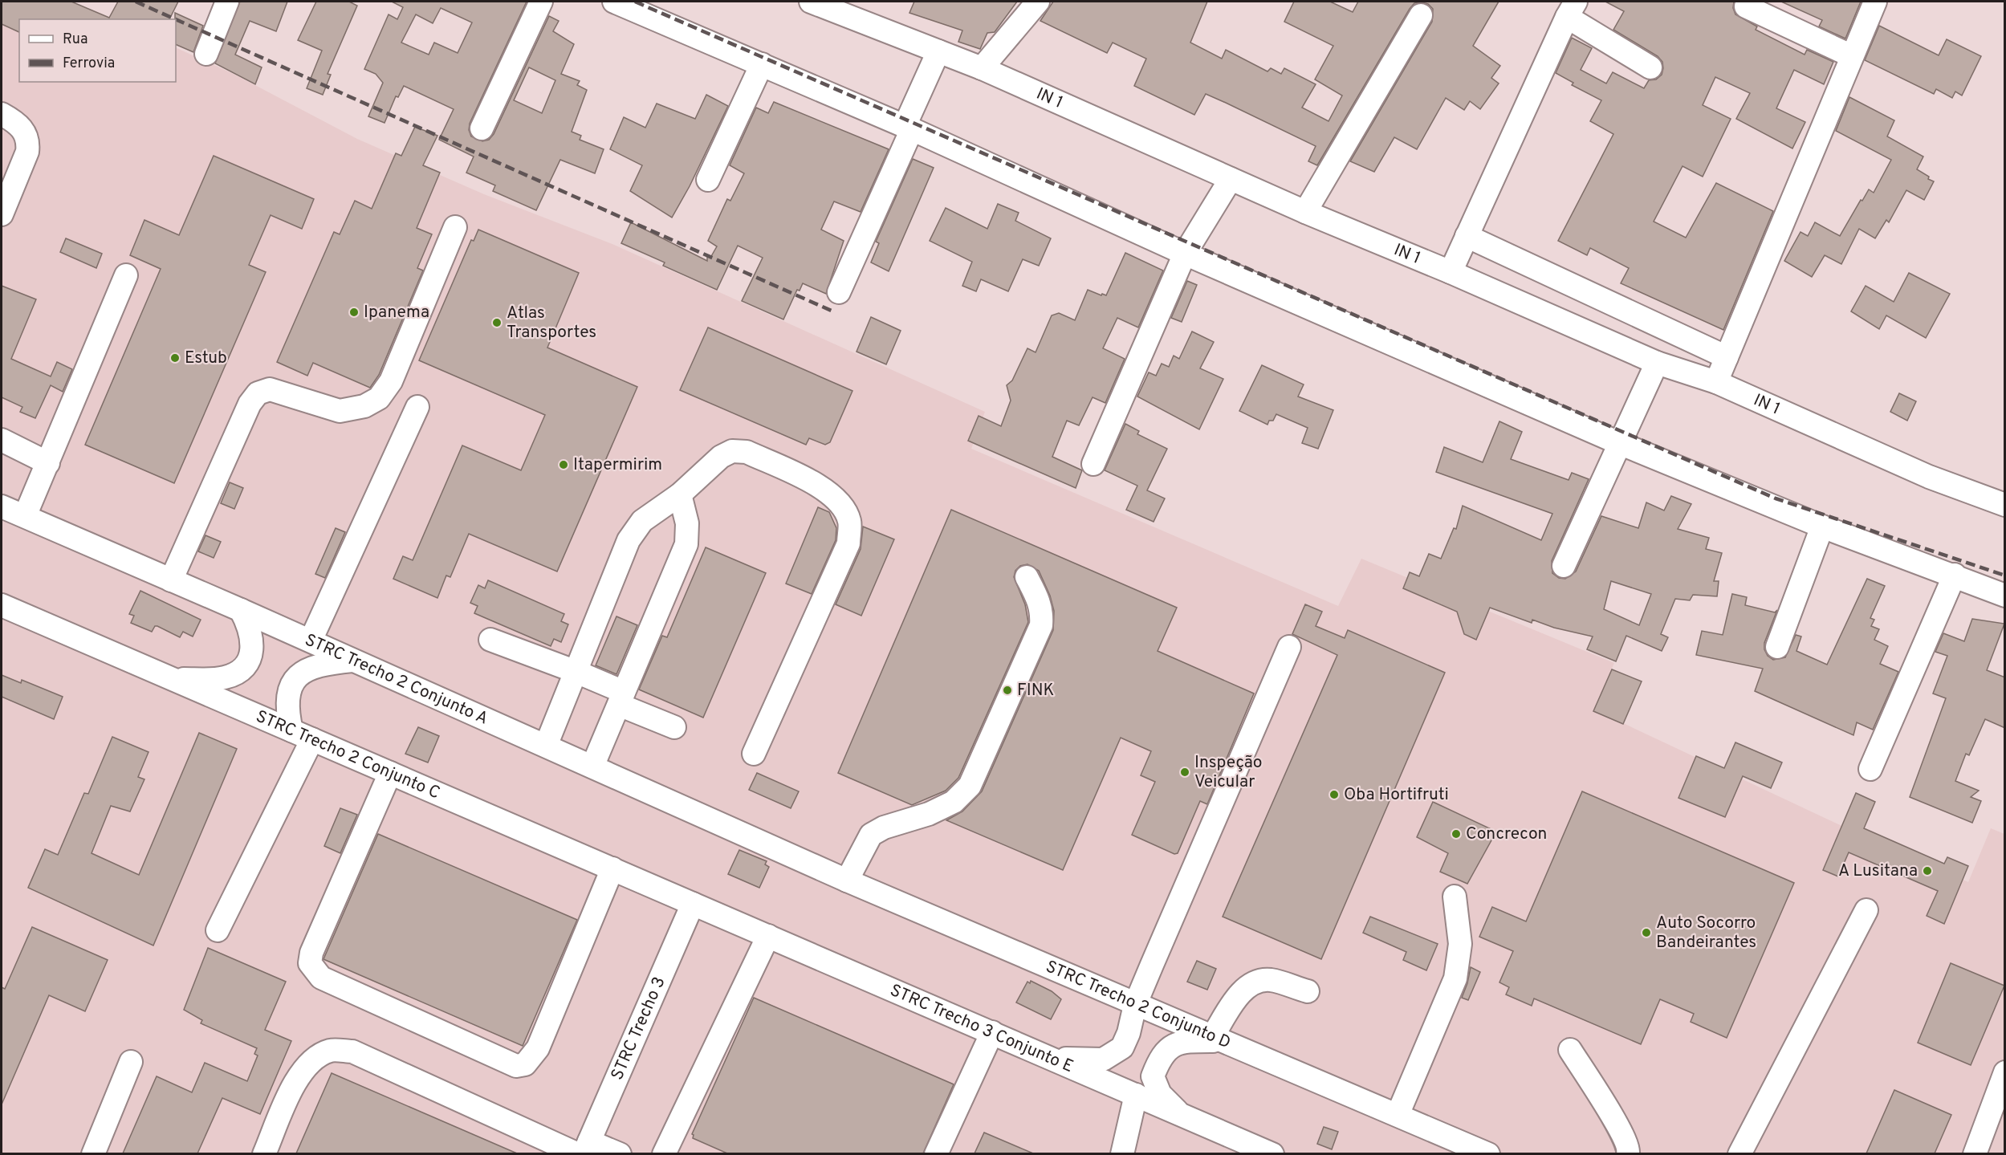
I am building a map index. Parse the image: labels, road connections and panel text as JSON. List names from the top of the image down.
{
  "streets": {
    "street": [
      "IN 1",
      "STRC Trecho 2 Conjunto A",
      "STRC Trecho 2 Conjunto C",
      "STRC Trecho 2 Conjunto D",
      "STRC Trecho 3 Conjunto E",
      "STRC Trecho 3"
    ]
  },
  "crossings": [
    ["STRC Trecho 2 Conjunto A", "STRC Trecho 2 Conjunto D"],
    ["STRC Trecho 2 Conjunto C", "STRC Trecho 3 Conjunto E"],
    ["STRC Trecho 2 Conjunto C", "STRC Trecho 3"],
    ["STRC Trecho 3 Conjunto E", "STRC Trecho 3"]
  ],
  "places": [
    "Ipanema",
    "Atlas Transportes",
    "Estub",
    "Itapermirim",
    "FINK",
    "Inspeção Veicular",
    "Oba Hortifruti",
    "Concrecon",
    "A Lusitana",
    "Auto Socorro Bandeirantes"
  ],
  "legend": ["Rua", "Ferrovia"]
}
